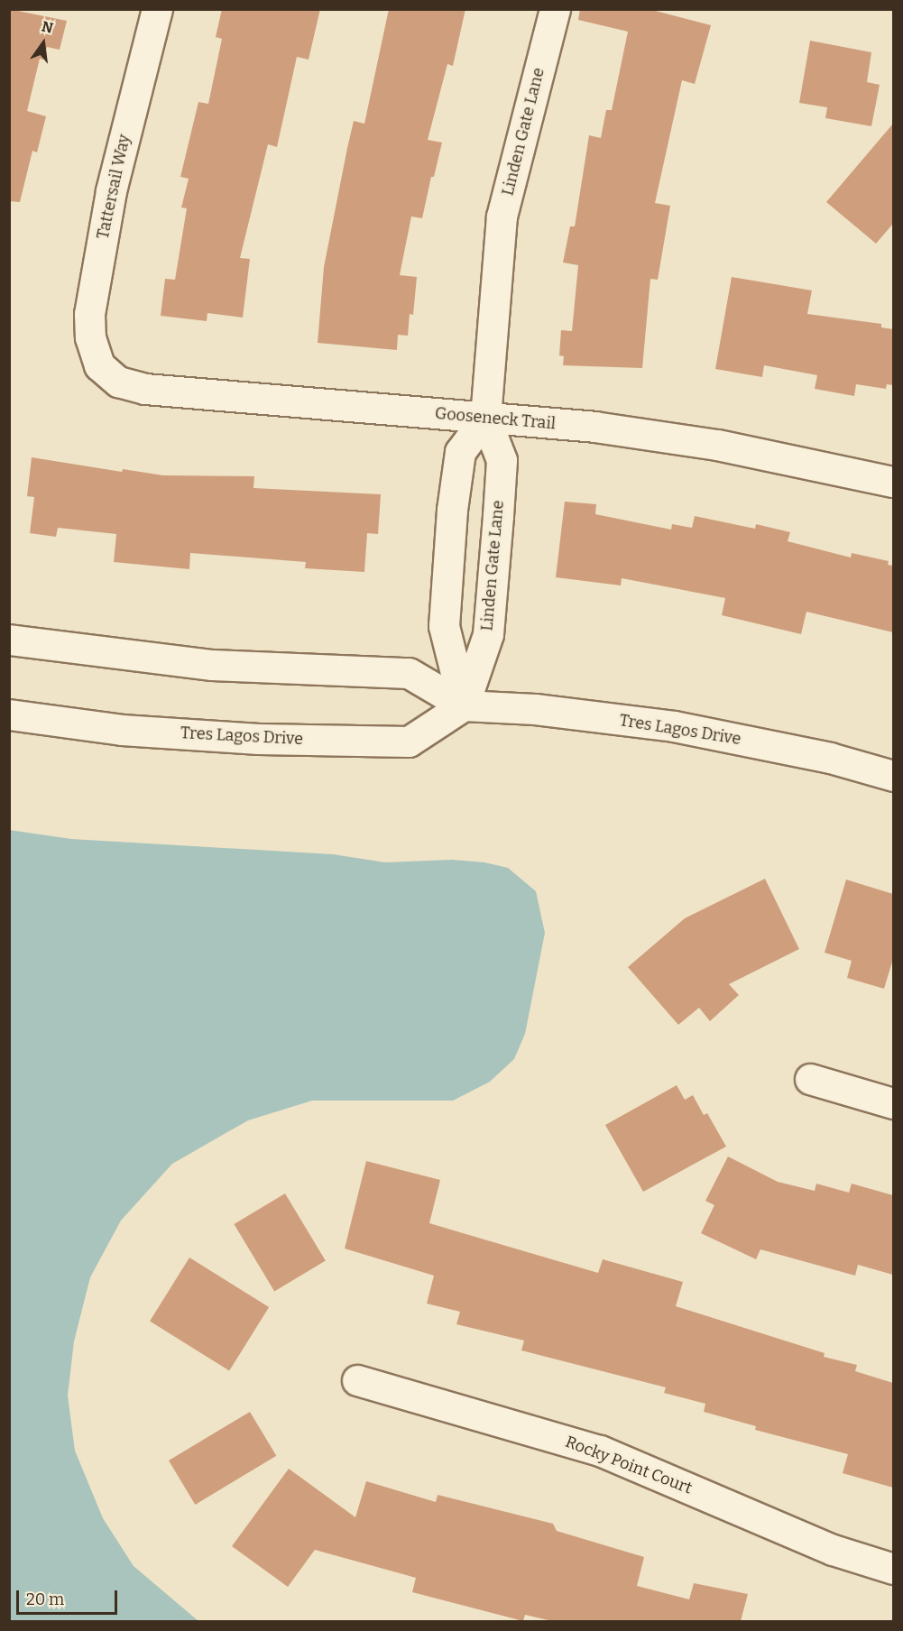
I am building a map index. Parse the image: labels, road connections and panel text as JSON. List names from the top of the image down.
{
  "streets": {
    "street": [
      "Linden Gate Lane",
      "Tattersail Way",
      "Gooseneck Trail",
      "Tres Lagos Drive",
      "Rocky Point Court"
    ]
  },
  "crossings": [
    ["Linden Gate Lane", "Gooseneck Trail"],
    ["Linden Gate Lane", "Tres Lagos Drive"],
    ["Tattersail Way", "Gooseneck Trail"]
  ],
  "scale_bar": "20 m",
  "north": "top"
}
